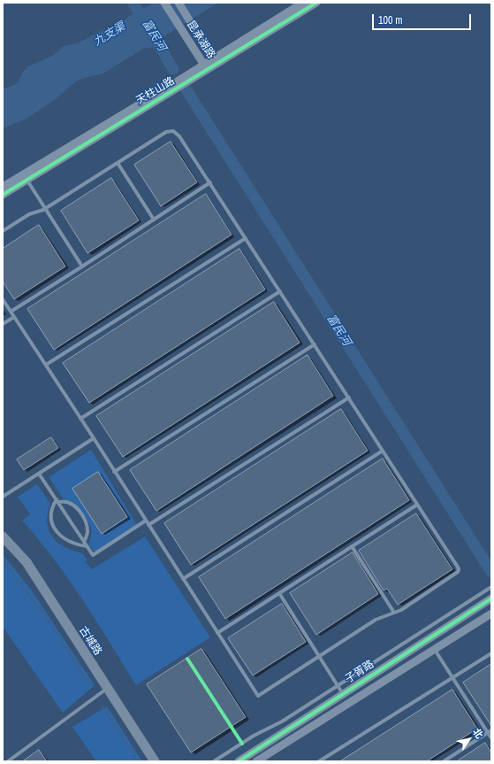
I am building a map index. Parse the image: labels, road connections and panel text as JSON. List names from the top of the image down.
{
  "streets": {
    "main road": ["古城路"],
    "street": ["昆承湖路", "天柱山路", "子胥路"]
  },
  "crossings": [
    ["昆承湖路", "天柱山路"]
  ],
  "water": ["九支渠", "富民河"],
  "scale_bar": "100 m",
  "north": "top right"
}
